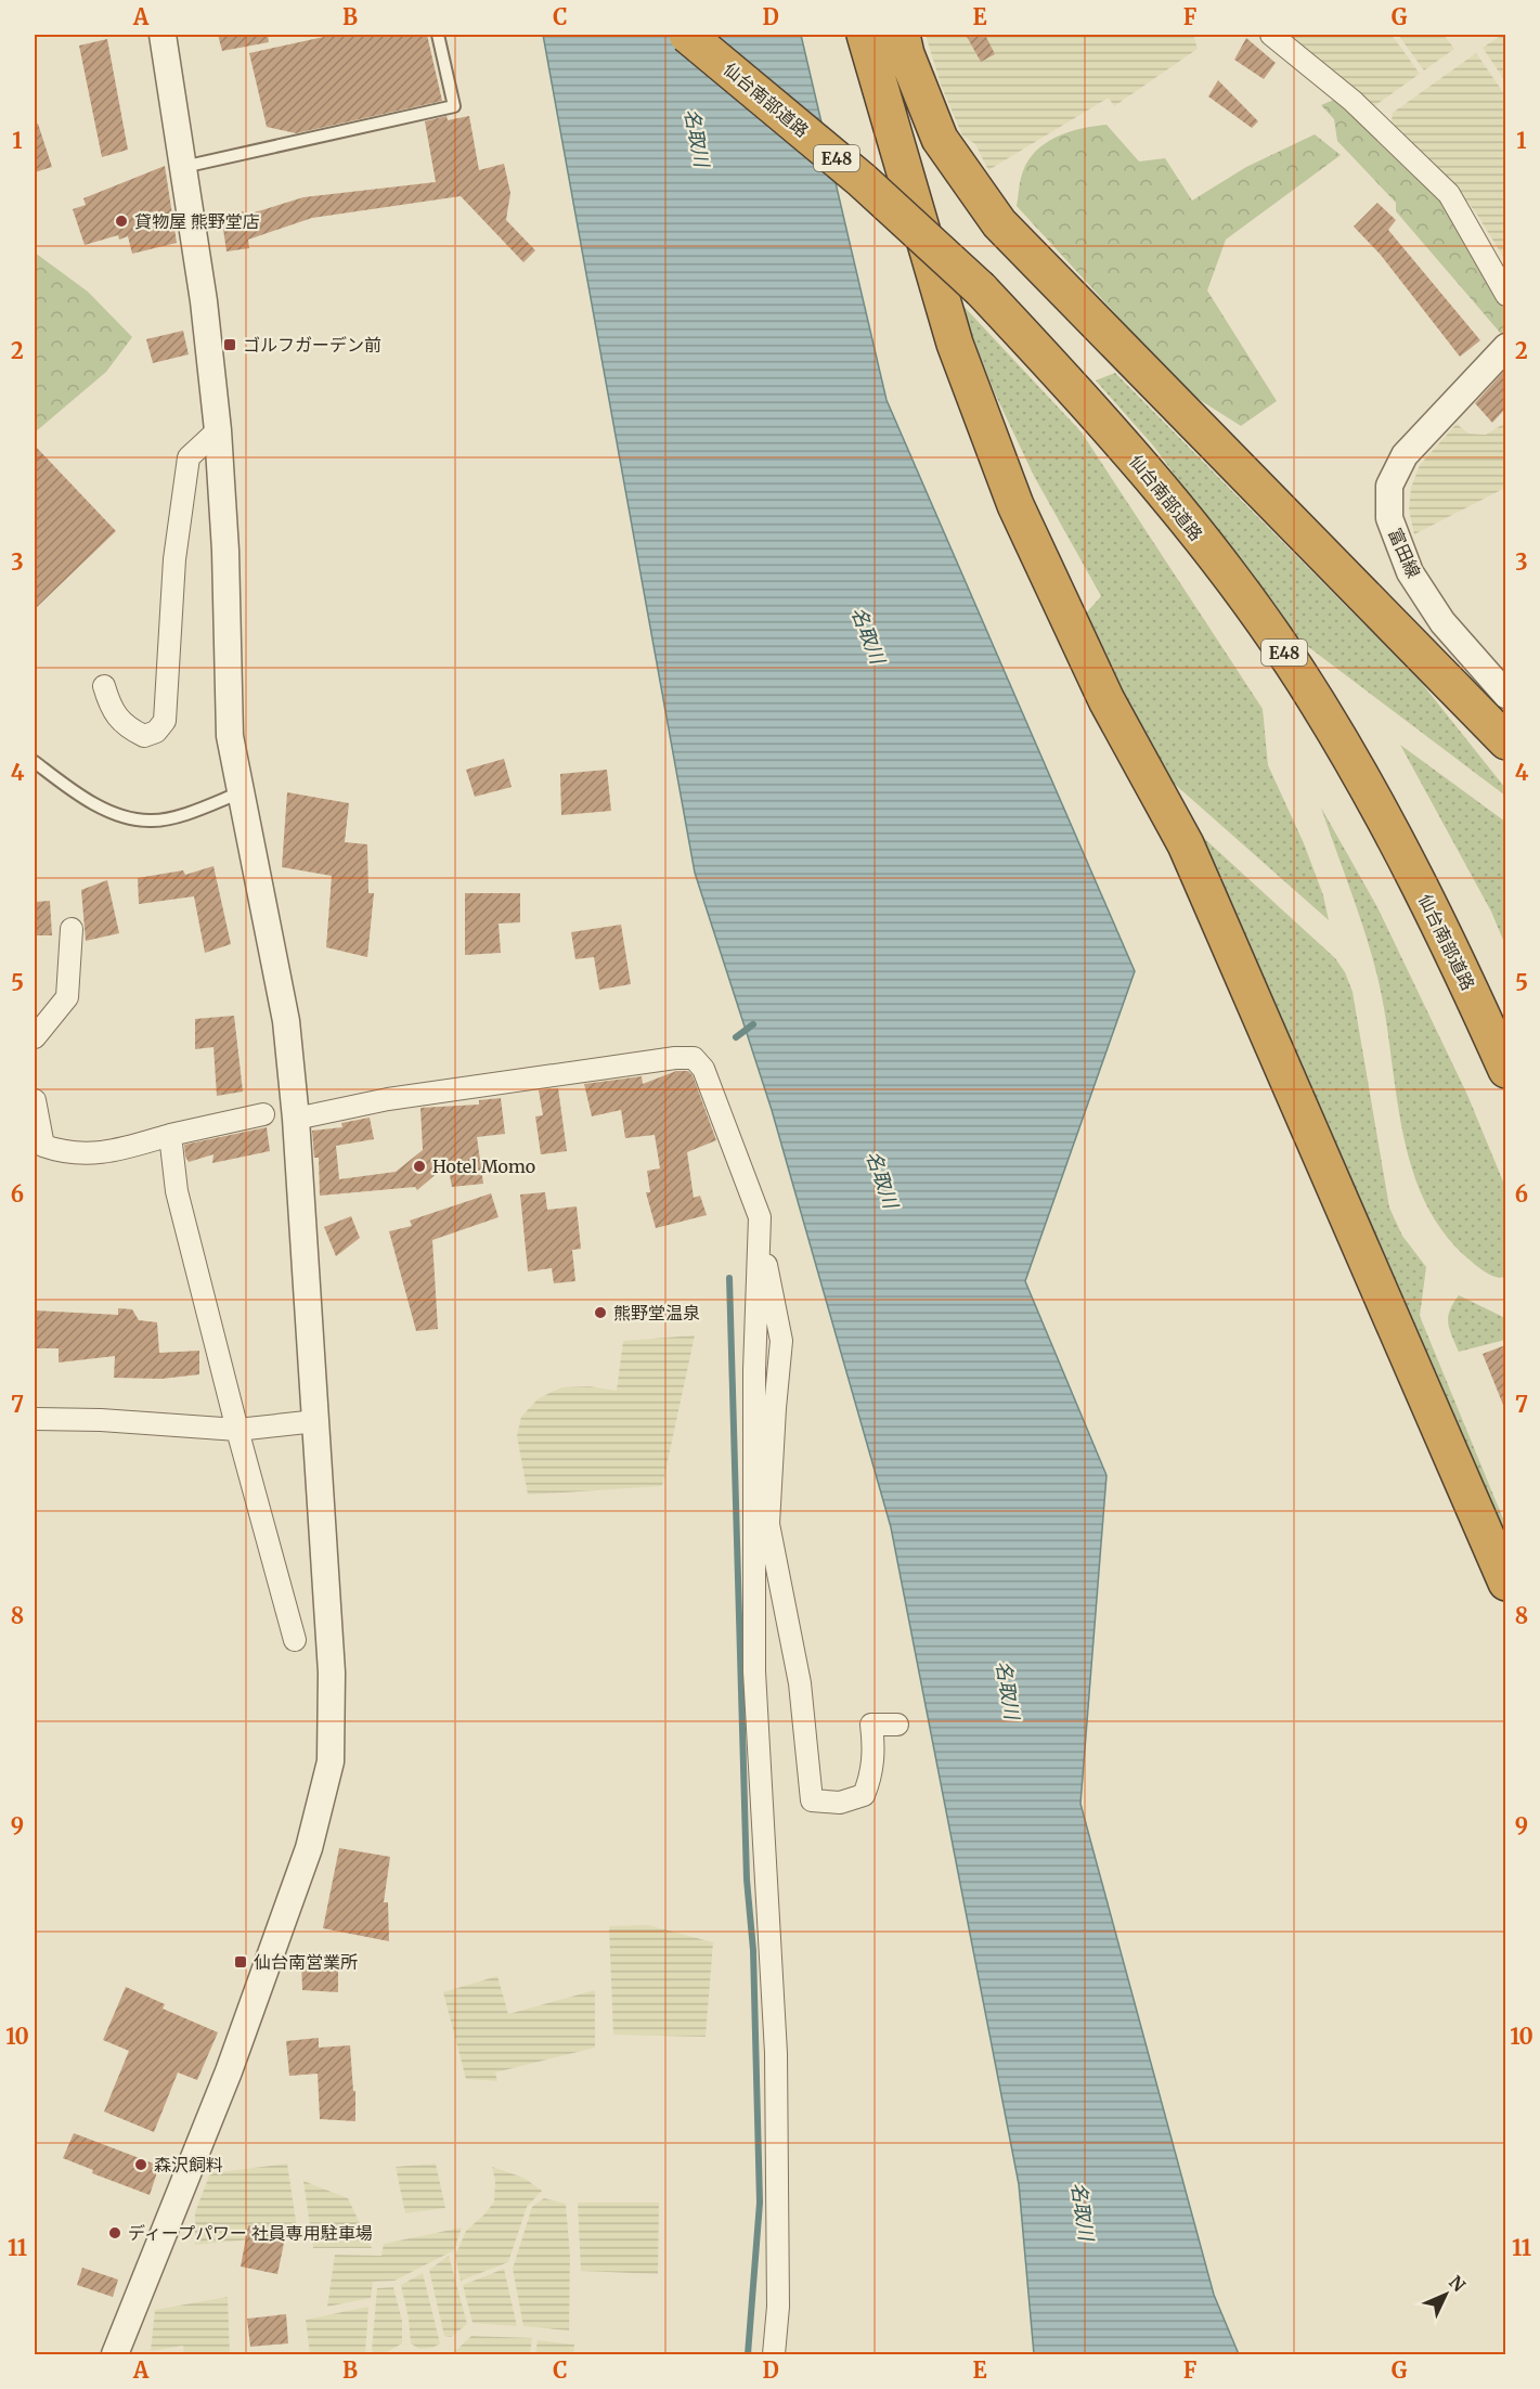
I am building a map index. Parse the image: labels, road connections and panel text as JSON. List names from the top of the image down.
{
  "streets": {
    "highway": ["仙台南部道路", "E48"],
    "street": ["富田線"]
  },
  "water": ["名取川"],
  "places": {
    "other": [
      "貸物屋 熊野堂店",
      "Hotel Momo",
      "熊野堂温泉",
      "森沢飼料",
      "ディープパワー 社員専用駐車場"
    ],
    "transit": ["ゴルフガーデン前", "仙台南営業所"]
  },
  "north": "top right",
  "grid": {
    "columns": [
      "A",
      "B",
      "C",
      "D",
      "E",
      "F",
      "G"
    ],
    "rows": [
      "1",
      "2",
      "3",
      "4",
      "5",
      "6",
      "7",
      "8",
      "9",
      "10",
      "11"
    ]
  }
}
